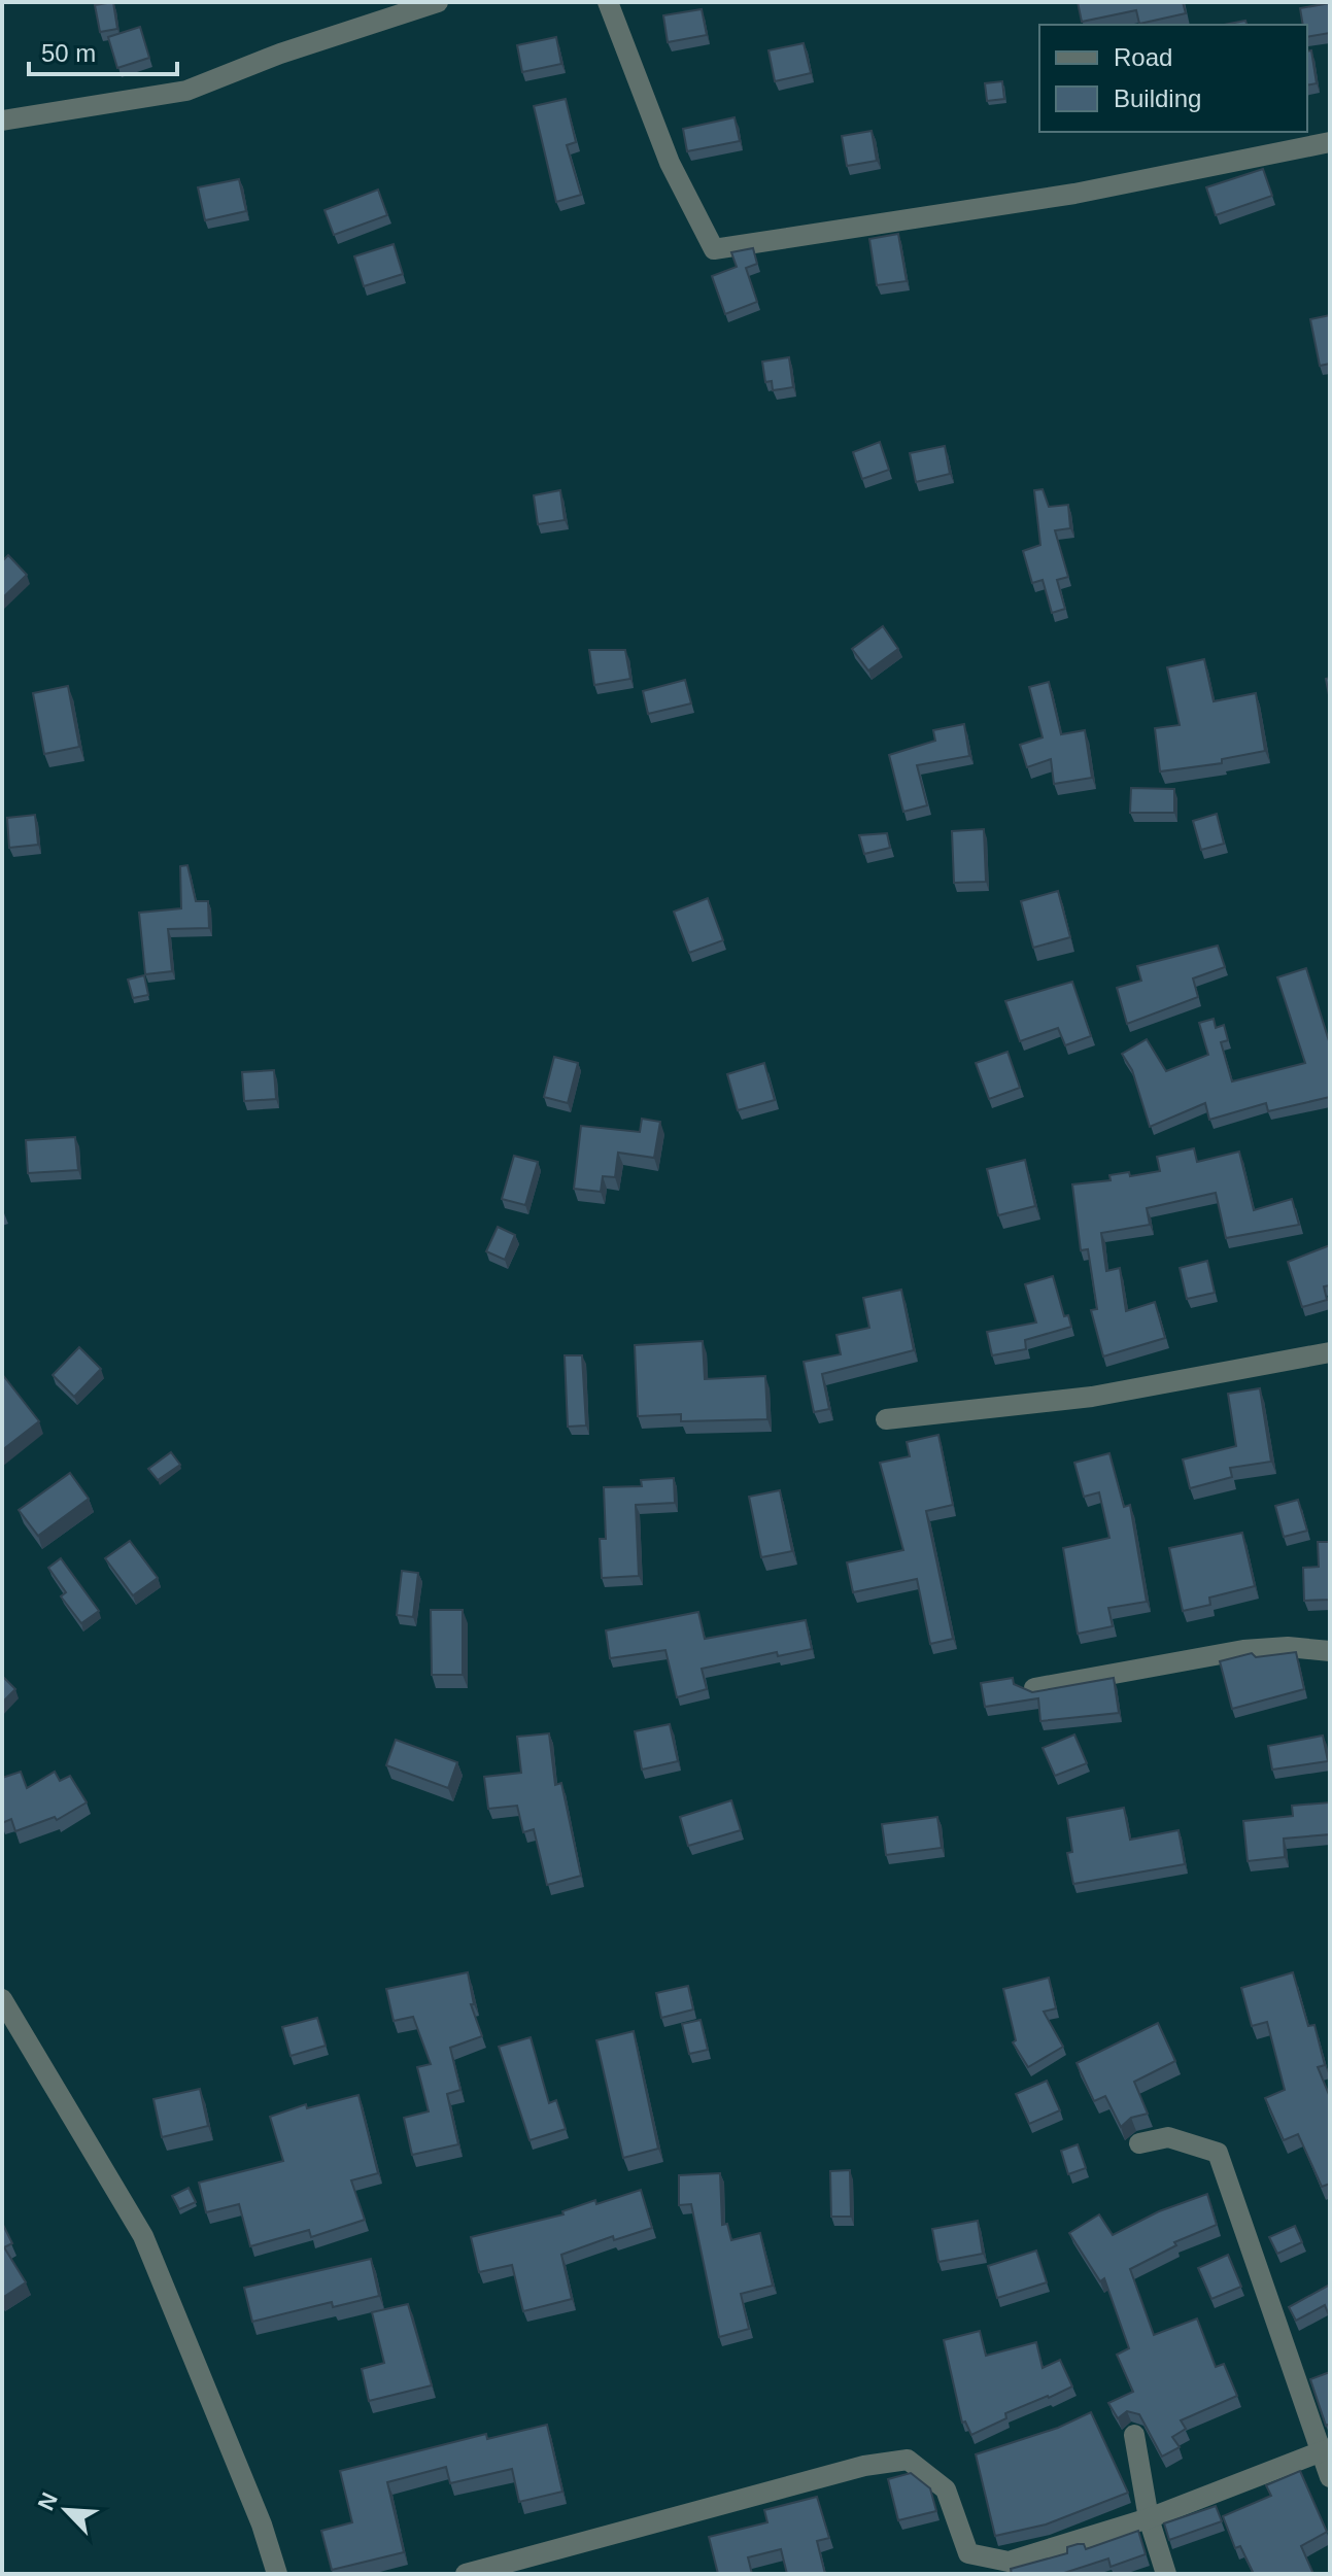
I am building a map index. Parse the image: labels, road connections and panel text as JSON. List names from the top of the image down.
{
  "legend": ["Road", "Building"],
  "scale_bar": "50 m",
  "north": "top left"
}
